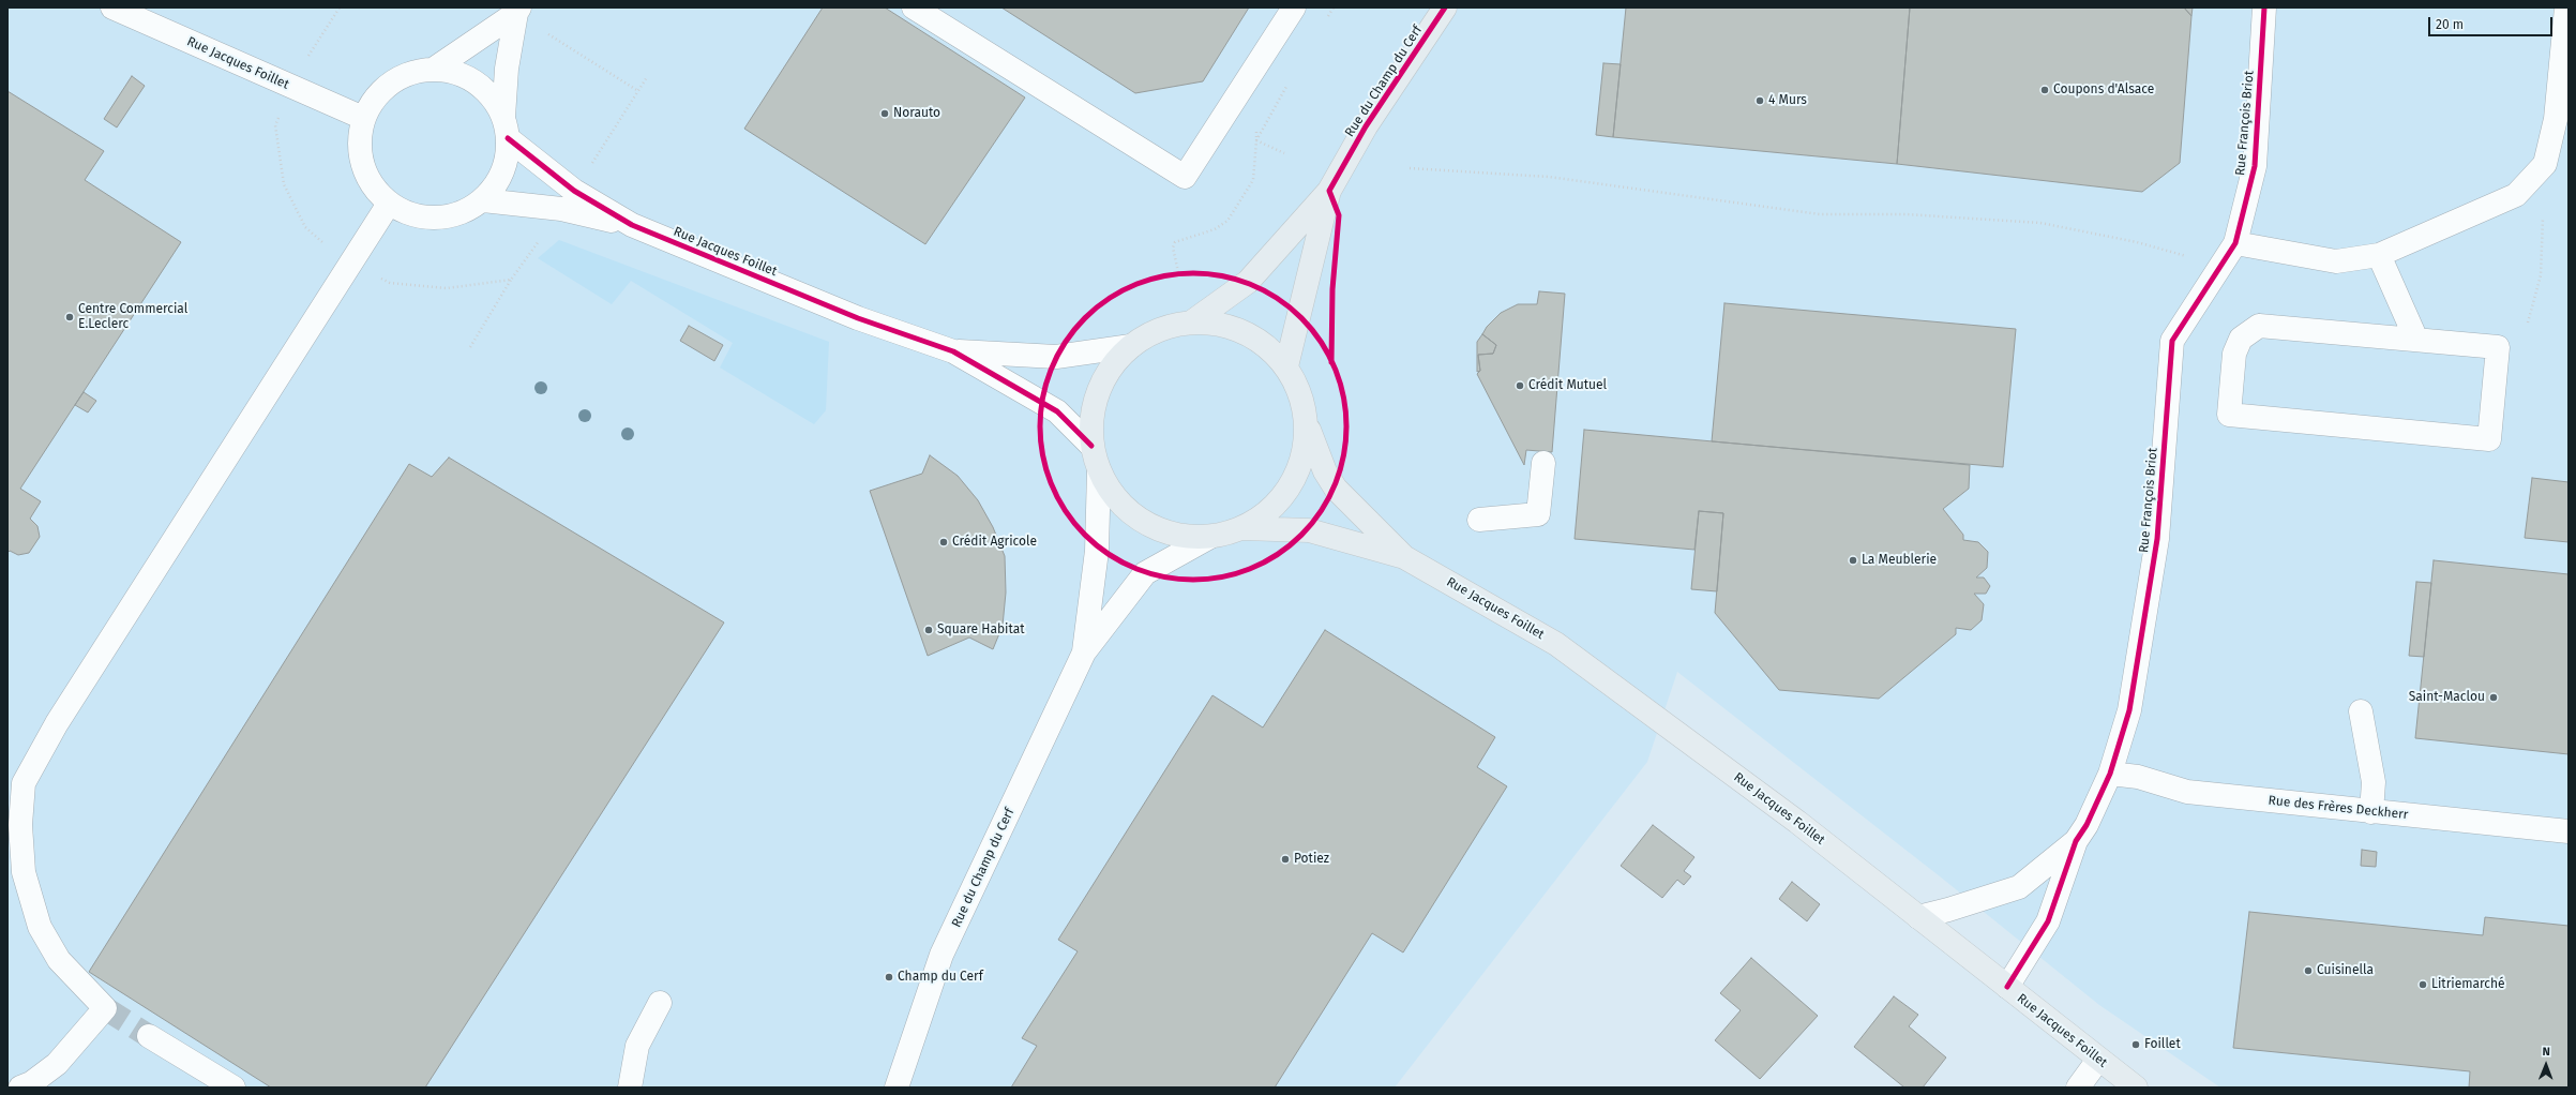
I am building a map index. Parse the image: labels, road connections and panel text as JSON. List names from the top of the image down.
{
  "streets": {
    "main road": ["Rue Jacques Foillet", "Rue du Champ du Cerf"],
    "street": ["Rue François Briot", "Rue des Frères Deckherr"]
  },
  "crossings": [
    ["Rue Jacques Foillet", "Rue François Briot"],
    ["Rue François Briot", "Rue des Frères Deckherr"]
  ],
  "places": [
    "Coupons d'Alsace",
    "4 Murs",
    "Norauto",
    "Centre Commercial E.Leclerc",
    "Crédit Mutuel",
    "Crédit Agricole",
    "La Meublerie",
    "Square Habitat",
    "Saint-Maclou",
    "Potiez",
    "Cuisinella",
    "Champ du Cerf",
    "Litriemarché",
    "Foillet"
  ],
  "scale_bar": "20 m",
  "north": "top"
}
